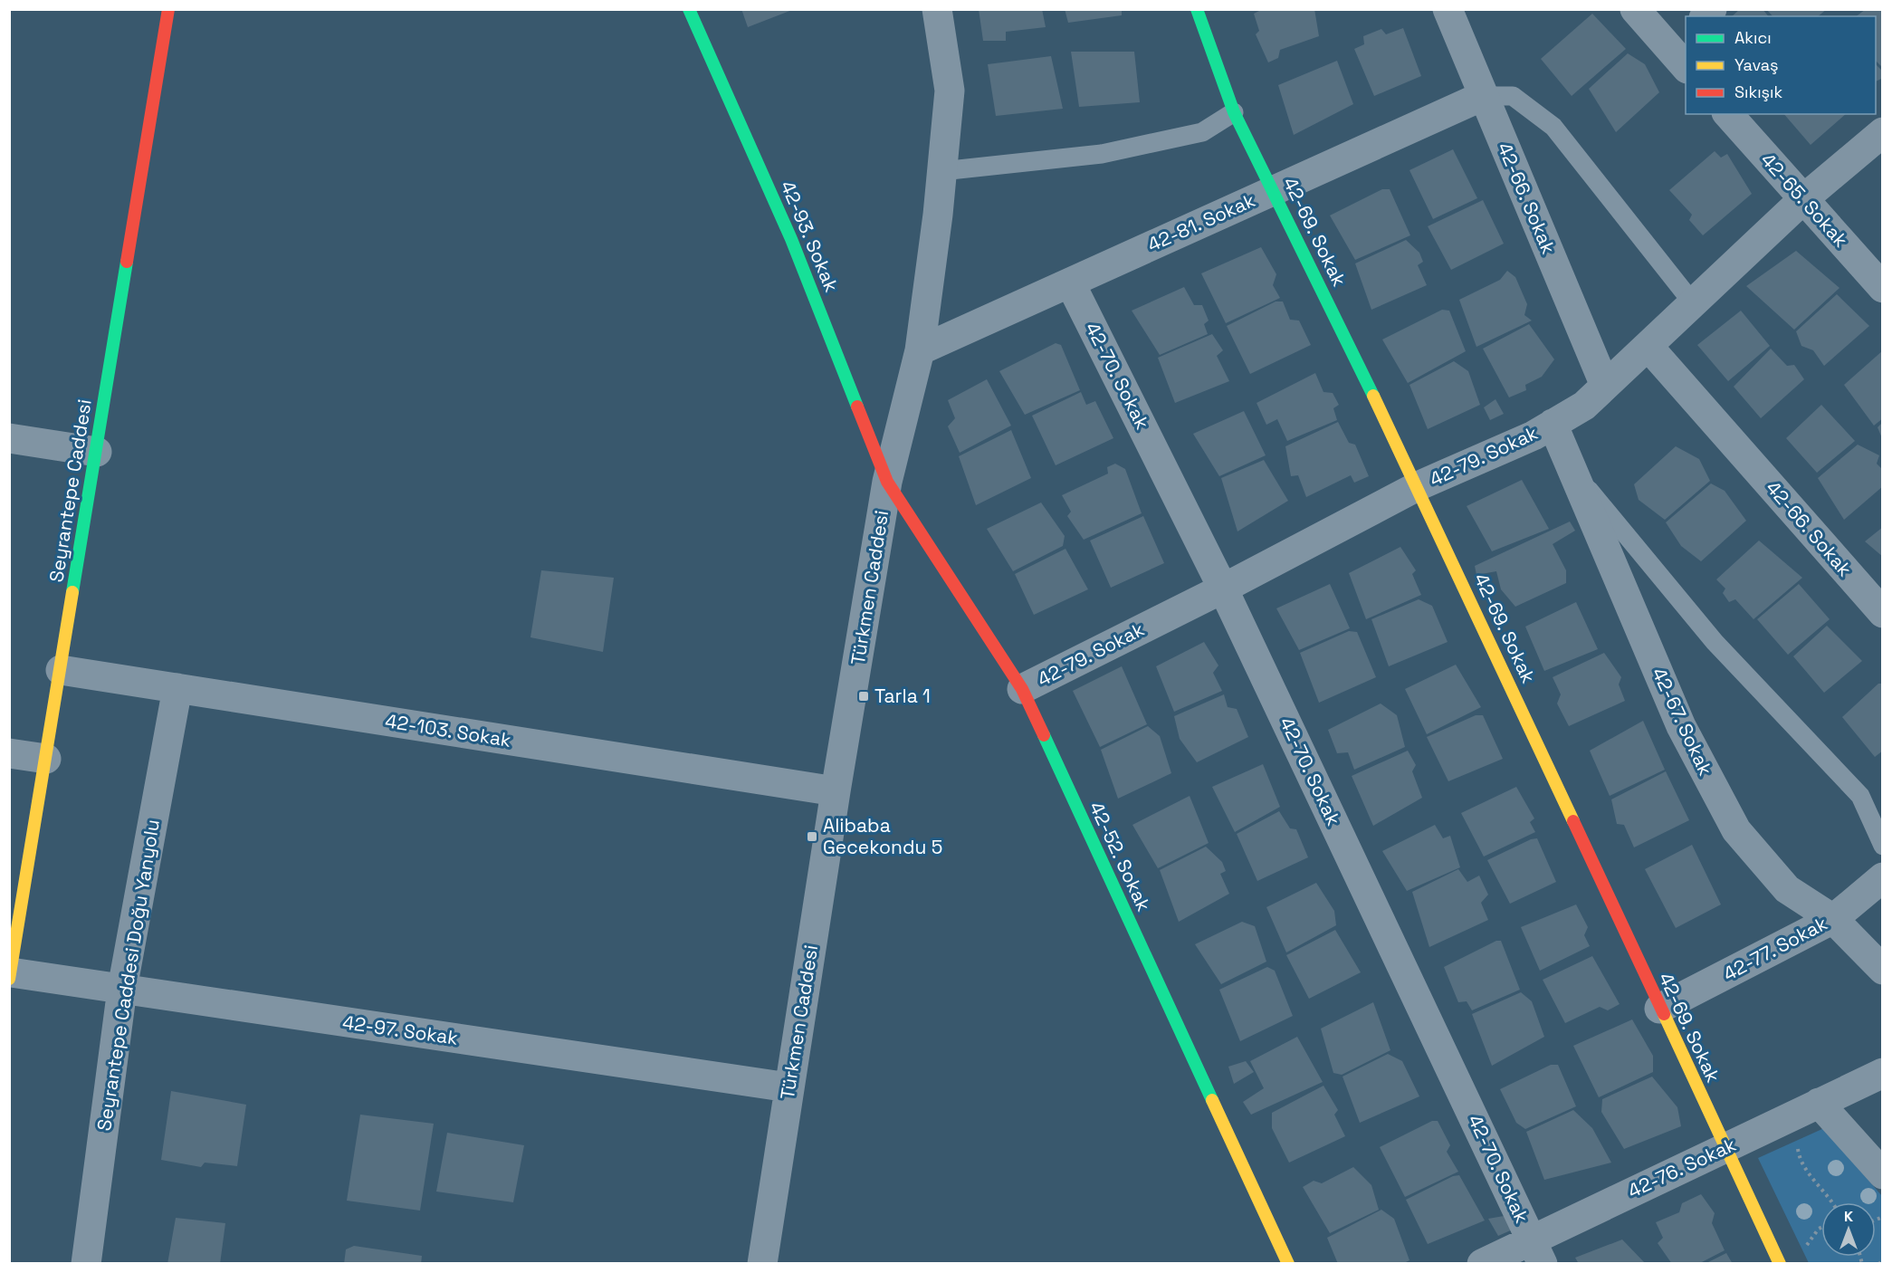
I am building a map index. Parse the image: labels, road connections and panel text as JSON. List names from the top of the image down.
{
  "streets": {
    "street": [
      "42-66. Sokak",
      "42-65. Sokak",
      "42-81. Sokak",
      "42-69. Sokak",
      "42-93. Sokak",
      "42-70. Sokak",
      "42-79. Sokak",
      "Seyrantepe Caddesi",
      "Türkmen Caddesi",
      "42-67. Sokak",
      "42-103. Sokak",
      "42-52. Sokak",
      "42-77. Sokak",
      "Seyrantepe Caddesi Doğu Yanyolu",
      "42-97. Sokak",
      "42-76. Sokak"
    ]
  },
  "crossings": [
    ["42-66. Sokak", "42-81. Sokak"],
    ["42-66. Sokak", "42-79. Sokak"],
    ["42-65. Sokak", "42-79. Sokak"],
    ["42-81. Sokak", "42-69. Sokak"],
    ["42-81. Sokak", "42-70. Sokak"],
    ["42-81. Sokak", "Türkmen Caddesi"],
    ["42-69. Sokak", "42-79. Sokak"],
    ["42-69. Sokak", "42-77. Sokak"],
    ["42-69. Sokak", "42-76. Sokak"],
    ["42-93. Sokak", "Türkmen Caddesi"],
    ["42-93. Sokak", "42-52. Sokak"],
    ["42-70. Sokak", "42-79. Sokak"],
    ["42-70. Sokak", "42-76. Sokak"],
    ["42-79. Sokak", "42-67. Sokak"],
    ["42-79. Sokak", "42-52. Sokak"],
    ["Seyrantepe Caddesi", "42-103. Sokak"],
    ["Seyrantepe Caddesi", "42-97. Sokak"],
    ["Türkmen Caddesi", "42-103. Sokak"],
    ["Türkmen Caddesi", "42-52. Sokak"],
    ["Türkmen Caddesi", "42-97. Sokak"],
    ["42-67. Sokak", "42-77. Sokak"],
    ["42-103. Sokak", "Seyrantepe Caddesi Doğu Yanyolu"],
    ["Seyrantepe Caddesi Doğu Yanyolu", "42-97. Sokak"]
  ],
  "places": {
    "transit": ["Tarla 1", "Alibaba Gecekondu 5"]
  },
  "legend": ["Akıcı", "Yavaş", "Sıkışık"],
  "north": "top"
}
